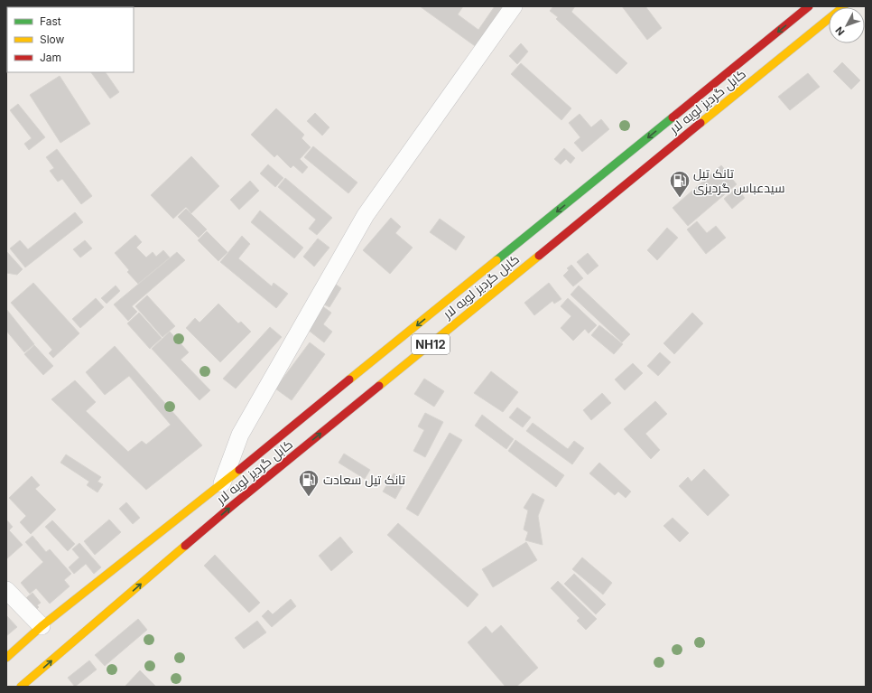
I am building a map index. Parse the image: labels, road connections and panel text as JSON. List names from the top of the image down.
{
  "streets": {
    "highway": ["کابل گردیز لویه لار", "NH12"]
  },
  "places": {
    "fuel station": ["تانک تیل سیدعباس گردیزی", "تانک تیل سعادت"]
  },
  "legend": ["Fast", "Slow", "Jam"],
  "north": "bottom left"
}
